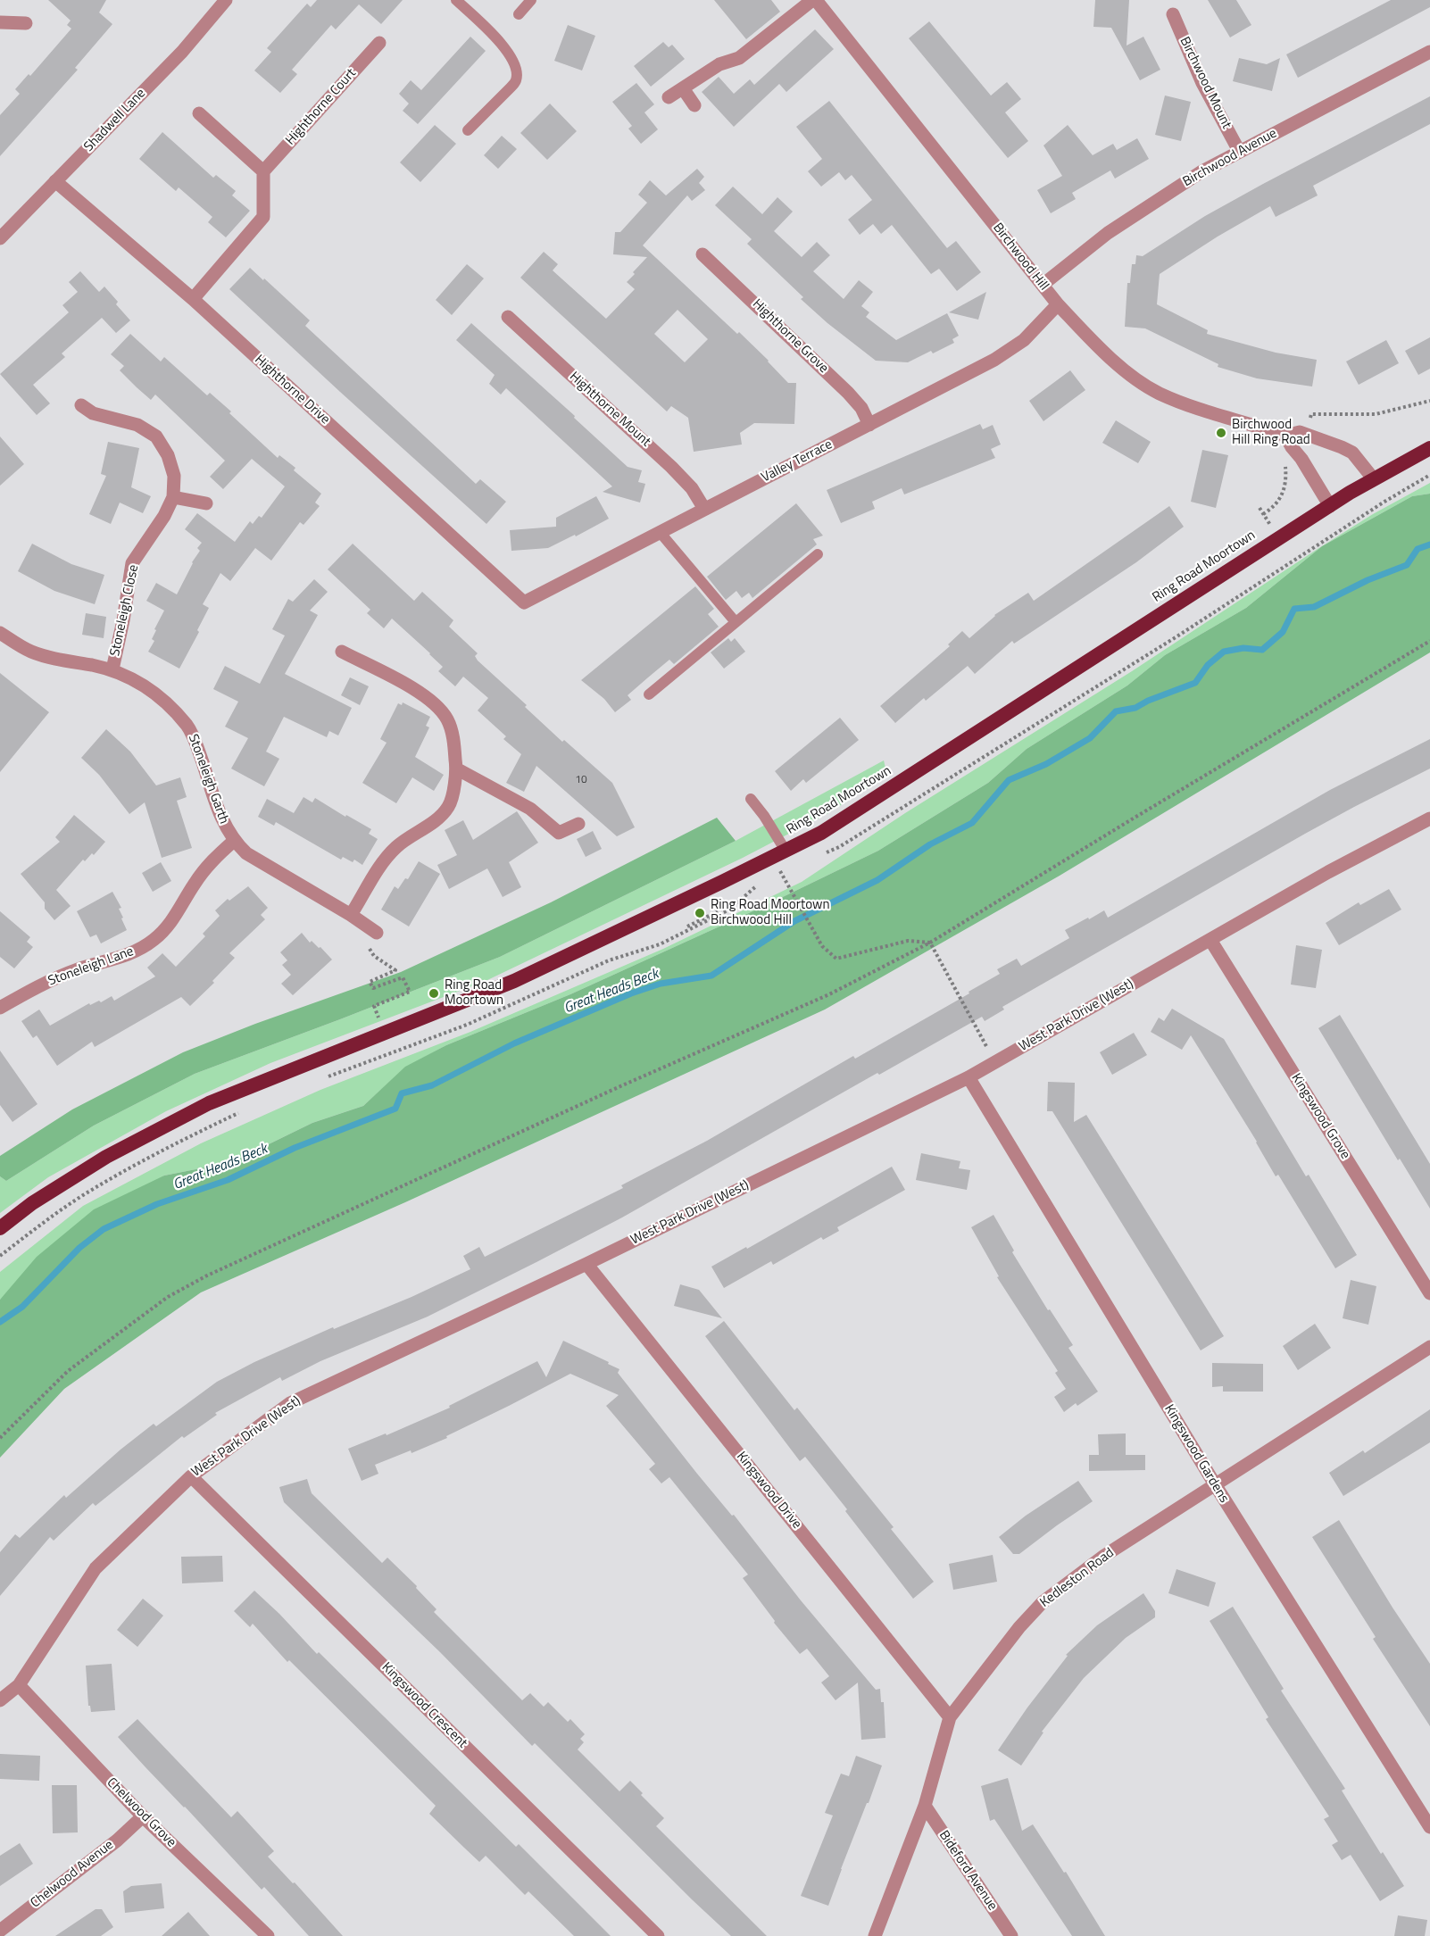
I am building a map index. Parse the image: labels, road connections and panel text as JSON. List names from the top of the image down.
{
  "streets": {
    "highway": ["Ring Road Moortown"],
    "street": [
      "Birchwood Mount",
      "Highthorne Court",
      "Shadwell Lane",
      "Birchwood Avenue",
      "Birchwood Hill",
      "Highthorne Grove",
      "Highthorne Drive",
      "Highthorne Mount",
      "Valley Terrace",
      "Stoneleigh Close",
      "Stoneleigh Garth",
      "Stoneleigh Lane",
      "West Park Drive (West)",
      "Kingswood Grove",
      "Kingswood Gardens",
      "Kingswood Drive",
      "Kedleston Road",
      "Kingswood Crescent",
      "Chelwood Grove",
      "Bideford Avenue",
      "Chelwood Avenue"
    ]
  },
  "crossings": [
    ["Birchwood Mount", "Birchwood Avenue"],
    ["Shadwell Lane", "Highthorne Drive"],
    ["Birchwood Avenue", "Birchwood Hill"],
    ["Birchwood Hill", "Valley Terrace"],
    ["Birchwood Hill", "Ring Road Moortown"],
    ["Highthorne Grove", "Valley Terrace"],
    ["Highthorne Drive", "Valley Terrace"],
    ["Highthorne Mount", "Valley Terrace"],
    ["Stoneleigh Close", "Stoneleigh Garth"],
    ["Stoneleigh Garth", "Stoneleigh Lane"],
    ["West Park Drive (West)", "Kingswood Grove"],
    ["West Park Drive (West)", "Kingswood Gardens"],
    ["West Park Drive (West)", "Kingswood Drive"],
    ["West Park Drive (West)", "Kingswood Crescent"],
    ["West Park Drive (West)", "Chelwood Grove"],
    ["Kingswood Gardens", "Kedleston Road"],
    ["Kingswood Drive", "Kedleston Road"],
    ["Kedleston Road", "Bideford Avenue"],
    ["Chelwood Grove", "Chelwood Avenue"]
  ],
  "water": ["Great Heads Beck"],
  "places": ["Birchwood Hill Ring Road", "Ring Road Moortown Birchwood Hill", "Ring Road Moortown"],
  "house_numbers": ["10"]
}
